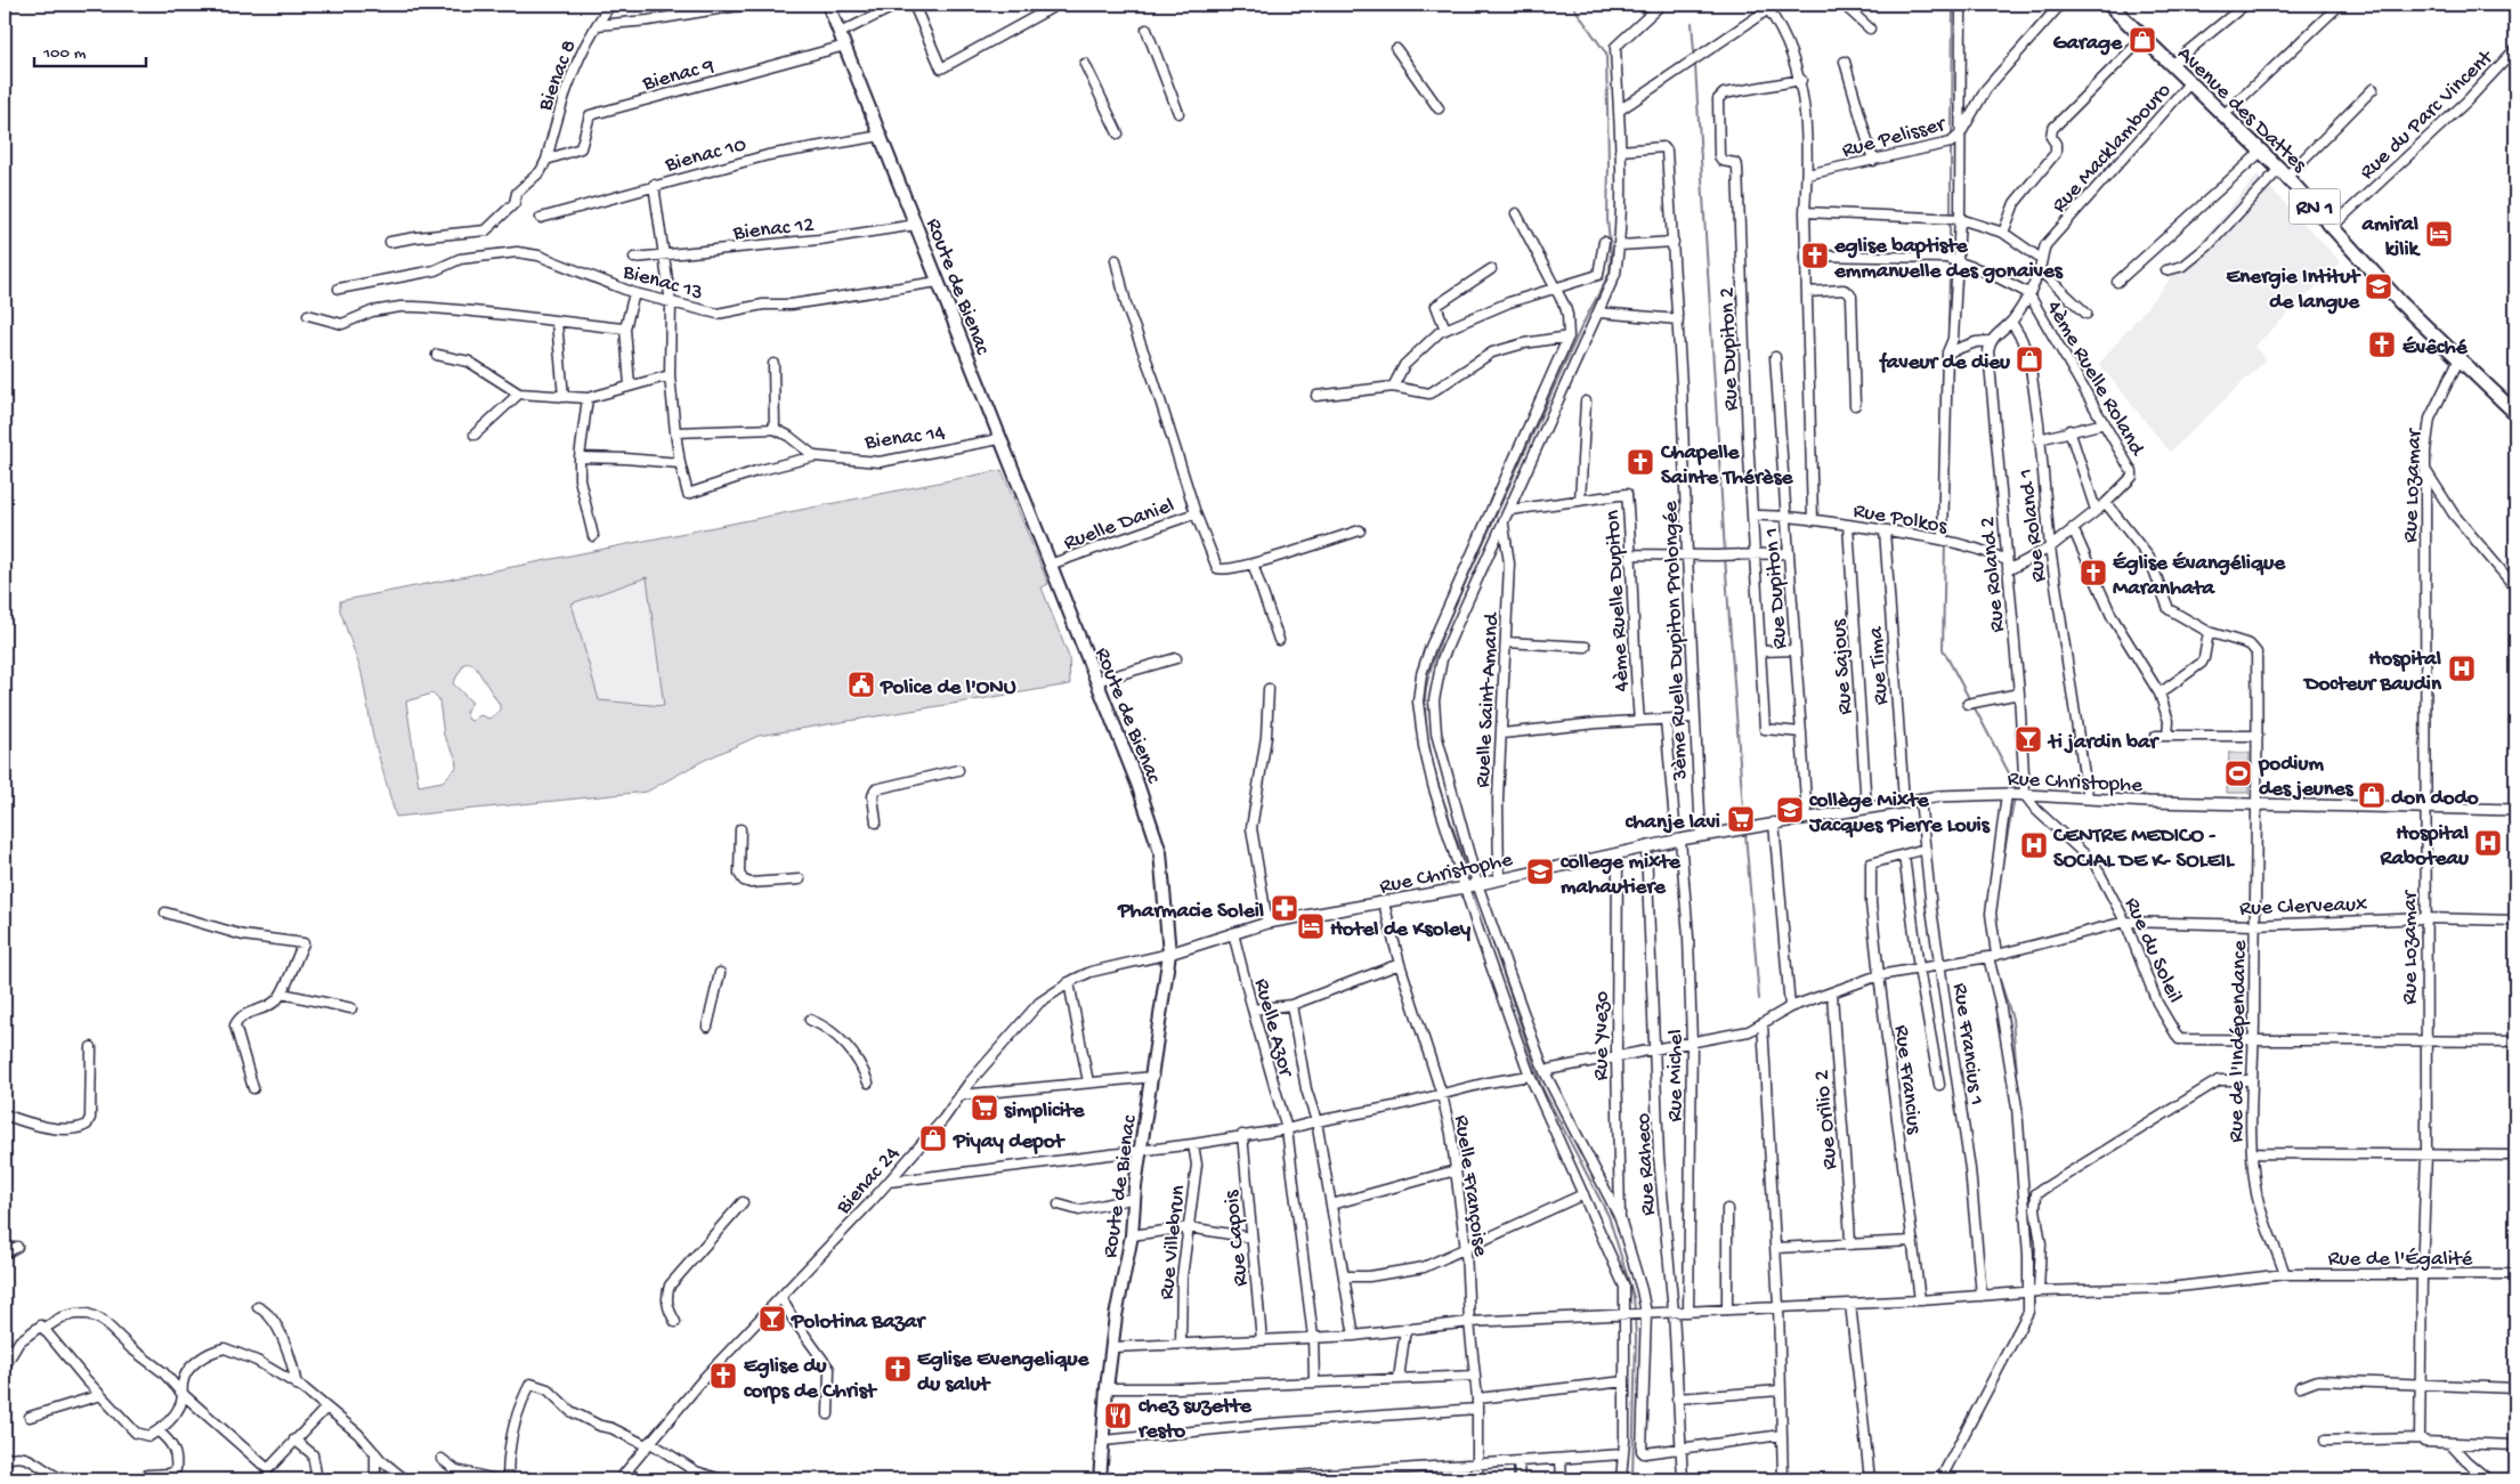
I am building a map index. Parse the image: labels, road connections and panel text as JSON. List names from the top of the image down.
{
  "streets": {
    "main road": ["Avenue des Dattes", "RN 1", "Route de Bienac"],
    "street": [
      "Bienac 9",
      "Bienac 8",
      "Rue du Parc Vincent",
      "Rue Pelisser",
      "Rue Macklambouro",
      "Bienac 10",
      "Bienac 12",
      "Bienac 13",
      "Rue Dupiton 2",
      "4ème Ruelle Roland",
      "Bienac 14",
      "Rue Lozamar",
      "Rue Polkos",
      "Ruelle Daniel",
      "Rue Roland 1",
      "Rue Roland 2",
      "Rue Dupiton 1",
      "4ème Ruelle Dupiton",
      "3ème Ruelle Dupiton Prolongée",
      "Rue Tima",
      "Rue Sajous",
      "Ruelle Saint-Amand",
      "Rue Christophe",
      "Rue Clerveaux",
      "Rue du Soleil",
      "Ruelle Azor",
      "Rue Yvezo",
      "Rue de l'Indépendance",
      "Rue Francius 1",
      "Rue Michel",
      "Rue Francius",
      "Rue Orilio 2",
      "Rue Raheco",
      "Bienac 24",
      "Ruelle Françoise",
      "Rue Capois",
      "Rue Villebrun",
      "Rue de l'Égalité"
    ]
  },
  "crossings": [
    ["Bienac 9", "Bienac 8"],
    ["Bienac 9", "Route de Bienac"],
    ["Avenue des Dattes", "Rue du Parc Vincent"],
    ["Avenue des Dattes", "Rue Macklambouro"],
    ["Avenue des Dattes", "Rue Lozamar"],
    ["Rue Macklambouro", "4ème Ruelle Roland"],
    ["Rue Macklambouro", "Rue Roland 1"],
    ["Rue Macklambouro", "Rue Roland 2"],
    ["Bienac 10", "Route de Bienac"],
    ["Bienac 12", "Route de Bienac"],
    ["Bienac 13", "Route de Bienac"],
    ["Route de Bienac", "Bienac 14"],
    ["Route de Bienac", "Ruelle Daniel"],
    ["Route de Bienac", "Rue Christophe"],
    ["Route de Bienac", "Bienac 24"],
    ["Route de Bienac", "Rue de l'Égalité"],
    ["Rue Dupiton 2", "Rue Polkos"],
    ["Rue Dupiton 2", "Rue Dupiton 1"],
    ["Rue Lozamar", "Rue Christophe"],
    ["Rue Lozamar", "Rue Clerveaux"],
    ["Rue Lozamar", "Rue de l'Égalité"],
    ["Rue Polkos", "Rue Roland 2"],
    ["Rue Polkos", "Rue Dupiton 1"],
    ["Rue Polkos", "Rue Tima"],
    ["Rue Polkos", "Rue Sajous"],
    ["Rue Roland 1", "Rue Christophe"],
    ["Rue Roland 2", "Rue Christophe"],
    ["Rue Roland 2", "Rue du Soleil"],
    ["Rue Dupiton 1", "Rue Christophe"],
    ["3ème Ruelle Dupiton Prolongée", "Rue Christophe"],
    ["Rue Tima", "Rue Christophe"],
    ["Rue Sajous", "Rue Christophe"],
    ["Ruelle Saint-Amand", "Rue Christophe"],
    ["Rue Christophe", "Rue du Soleil"],
    ["Rue Christophe", "Ruelle Azor"],
    ["Rue Christophe", "Rue Yvezo"],
    ["Rue Christophe", "Rue de l'Indépendance"],
    ["Rue Christophe", "Rue Francius 1"],
    ["Rue Christophe", "Rue Michel"],
    ["Rue Christophe", "Rue Raheco"],
    ["Rue Christophe", "Bienac 24"],
    ["Rue Christophe", "Ruelle Françoise"],
    ["Rue Clerveaux", "Rue du Soleil"],
    ["Rue Clerveaux", "Rue Yvezo"],
    ["Rue Clerveaux", "Rue de l'Indépendance"],
    ["Rue Clerveaux", "Rue Francius 1"],
    ["Rue Clerveaux", "Rue Michel"],
    ["Rue Clerveaux", "Rue Francius"],
    ["Rue Clerveaux", "Rue Orilio 2"],
    ["Rue Clerveaux", "Rue Raheco"],
    ["Rue du Soleil", "Rue de l'Indépendance"],
    ["Ruelle Azor", "Rue de l'Égalité"],
    ["Rue de l'Indépendance", "Rue de l'Égalité"],
    ["Rue Francius 1", "Rue de l'Égalité"],
    ["Rue Michel", "Rue de l'Égalité"],
    ["Rue Francius", "Rue de l'Égalité"],
    ["Rue Raheco", "Rue de l'Égalité"],
    ["Ruelle Françoise", "Rue de l'Égalité"],
    ["Rue Capois", "Rue de l'Égalité"],
    ["Rue Villebrun", "Rue de l'Égalité"]
  ],
  "places": {
    "shop": [
      "Garage",
      "faveur de dieu",
      "don dodo",
      "Piyay depot"
    ],
    "hotel": ["amiral kilik", "Hotel de Ksoley"],
    "church": [
      "eglise baptiste emmanuelle des gonaives",
      "Évêché",
      "Chapelle Sainte Thérèse",
      "Église Évangélique Maranhata",
      "Eglise Evengelique du salut",
      "Eglise du corps de Christ"
    ],
    "school or university": ["Energie Intitut de langue", "collège Mixte Jacques Pierre Louis", "college mixte mahautiere"],
    "hospital": ["Hospital Docteur Baudin", "Hospital Raboteau", "CENTRE MEDICO - SOCIAL DE K- SOLEIL"],
    "public building": ["Police de l'ONU"],
    "bar": ["ti jardin bar", "Polotina Bazar"],
    "sports": ["podium des jeunes"],
    "supermarket": ["chanje lavi", "simplicite"],
    "pharmacy": ["Pharmacie Soleil"],
    "restaurant": ["chez suzette resto"]
  },
  "scale_bar": "100 m"
}
